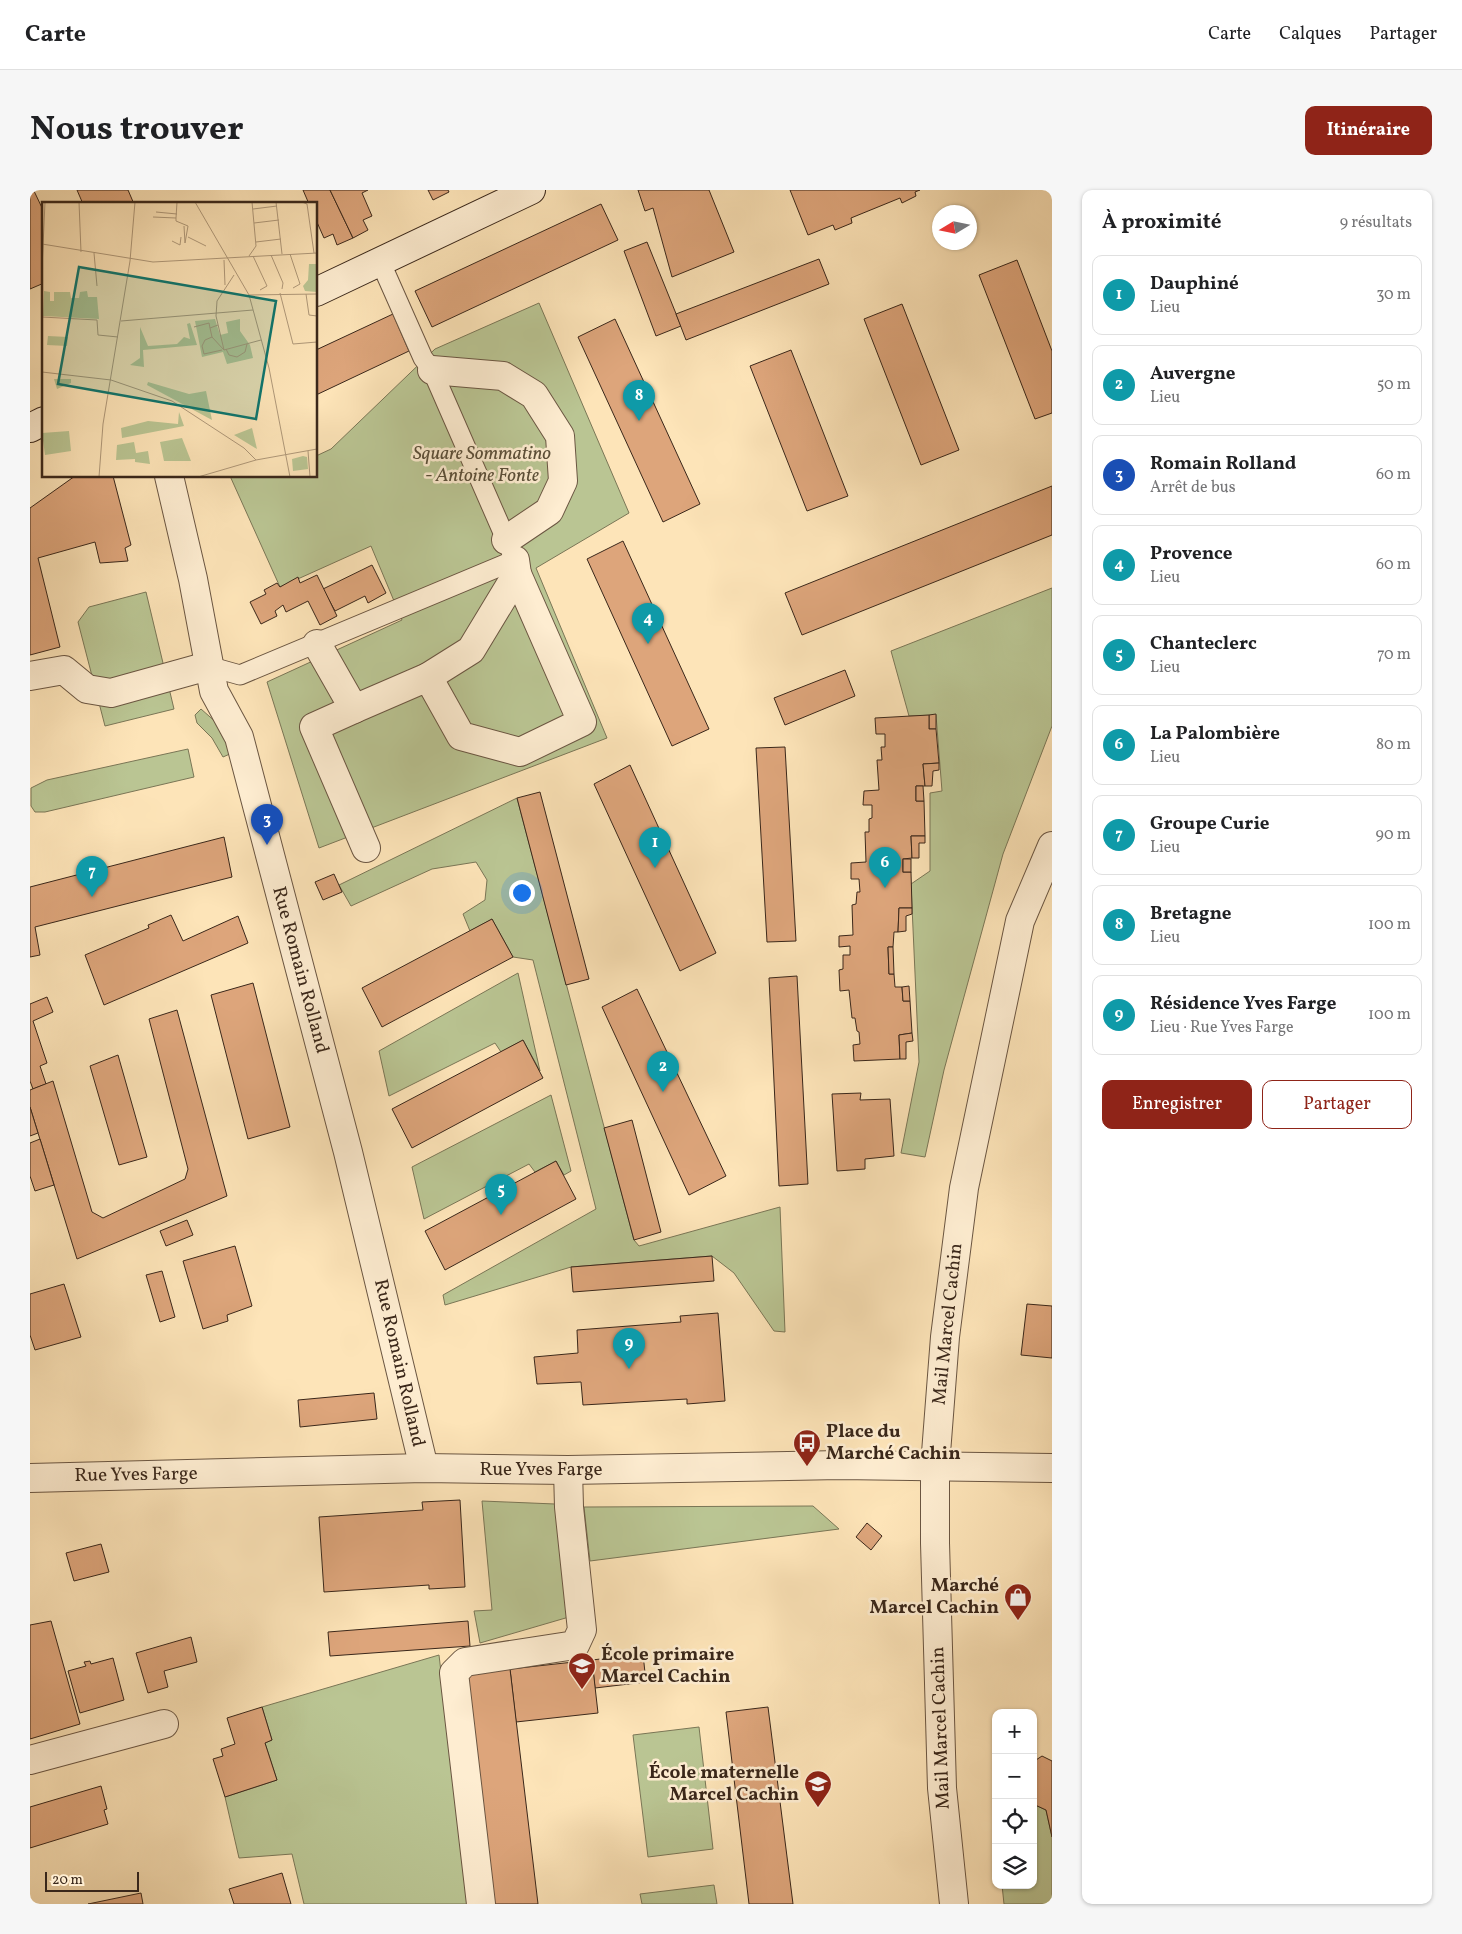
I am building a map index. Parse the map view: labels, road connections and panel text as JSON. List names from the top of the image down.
{
  "streets": {
    "street": ["Rue Romain Rolland", "Mail Marcel Cachin", "Rue Yves Farge"]
  },
  "crossings": [
    ["Rue Romain Rolland", "Rue Yves Farge"],
    ["Mail Marcel Cachin", "Rue Yves Farge"]
  ],
  "parks": ["Square Sommatino - Antoine Fonte"],
  "places": {
    "bus stop": ["Place du Marché Cachin"],
    "shop": ["Marché Marcel Cachin"],
    "school or university": ["École primaire Marcel Cachin", "École maternelle Marcel Cachin"]
  },
  "scale_bar": "20 m",
  "north": "left",
  "page": {
    "header": "Carte",
    "nav": ["Carte", "Calques", "Partager"],
    "title": "Nous trouver",
    "buttons": [
      "Itinéraire",
      ["Enregistrer", "Partager"]
    ],
    "heading": ["À proximité", "9 résultats"],
    "list": [
      {
        "mark": "1",
        "name": "Dauphiné",
        "note": "Lieu",
        "value": "30 m"
      },
      {
        "mark": "2",
        "name": "Auvergne",
        "note": "Lieu",
        "value": "50 m"
      },
      {
        "mark": "3",
        "name": "Romain Rolland",
        "note": "Arrêt de bus",
        "value": "60 m"
      },
      {
        "mark": "4",
        "name": "Provence",
        "note": "Lieu",
        "value": "60 m"
      },
      {
        "mark": "5",
        "name": "Chanteclerc",
        "note": "Lieu",
        "value": "70 m"
      },
      {
        "mark": "6",
        "name": "La Palombière",
        "note": "Lieu",
        "value": "80 m"
      },
      {
        "mark": "7",
        "name": "Groupe Curie",
        "note": "Lieu",
        "value": "90 m"
      },
      {
        "mark": "8",
        "name": "Bretagne",
        "note": "Lieu",
        "value": "100 m"
      },
      {
        "mark": "9",
        "name": "Résidence Yves Farge",
        "note": "Lieu · Rue Yves Farge",
        "value": "100 m"
      }
    ],
    "pins": [
      "8",
      "4",
      "3",
      "1",
      "6",
      "7",
      "2",
      "5",
      "9"
    ],
    "map_buttons": ["+", "−"],
    "scale": "20 m"
  }
}
